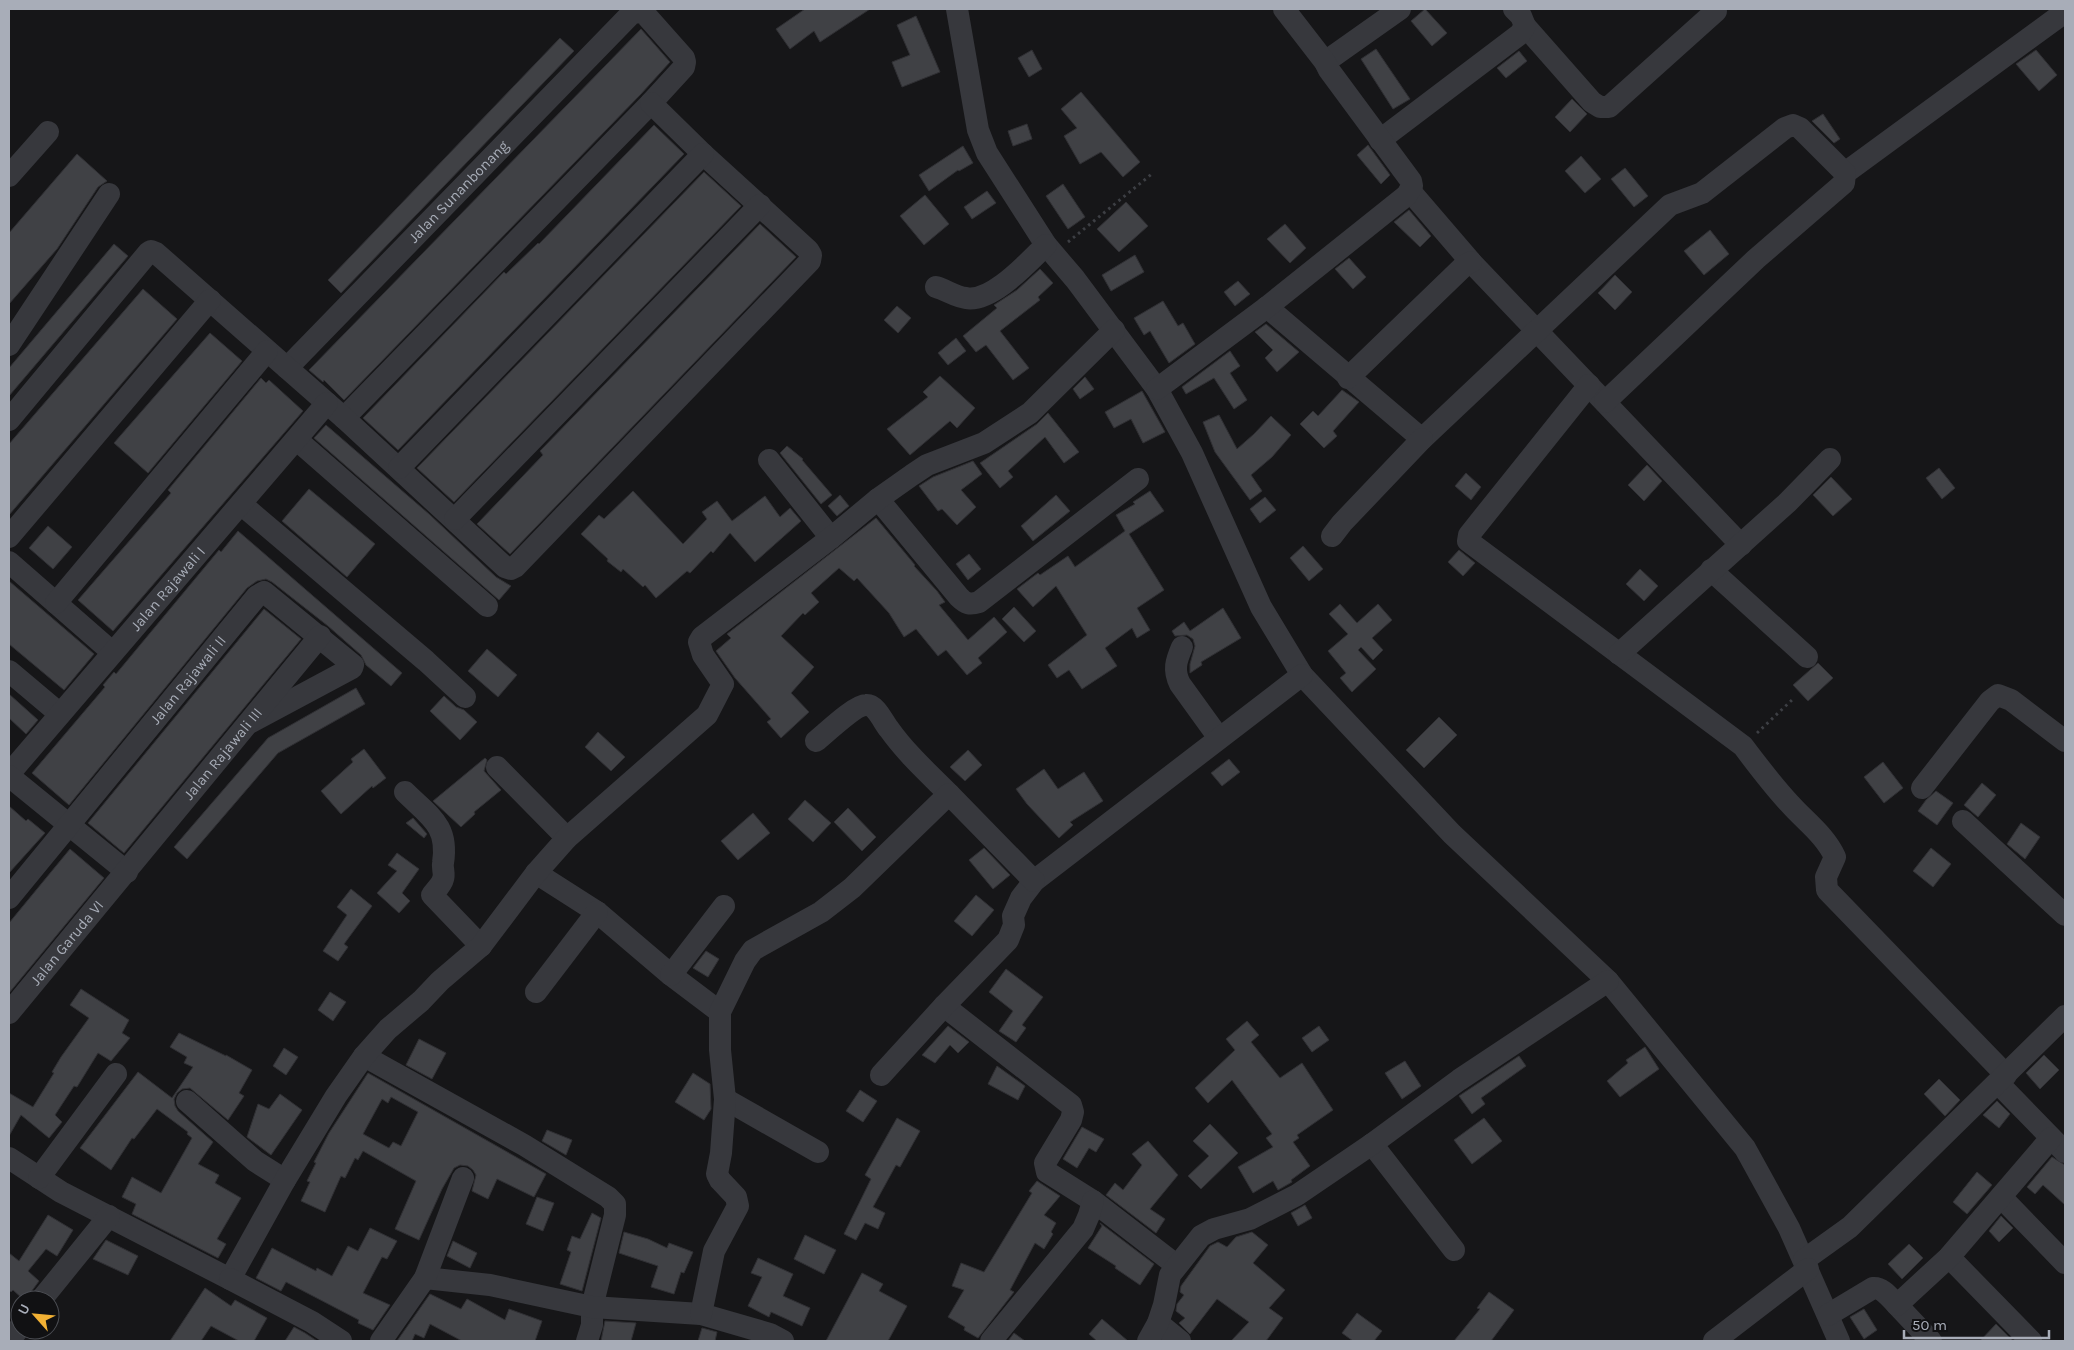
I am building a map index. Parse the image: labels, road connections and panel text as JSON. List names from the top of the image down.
{
  "streets": {
    "street": [
      "Jalan Sunanbonang",
      "Jalan Rajawali I",
      "Jalan Rajawali II",
      "Jalan Rajawali III",
      "Jalan Garuda VI"
    ]
  },
  "crossings": [
    ["Jalan Rajawali II", "Jalan Rajawali III"],
    ["Jalan Rajawali III", "Jalan Garuda VI"]
  ],
  "scale_bar": "50 m",
  "north": "top left"
}
